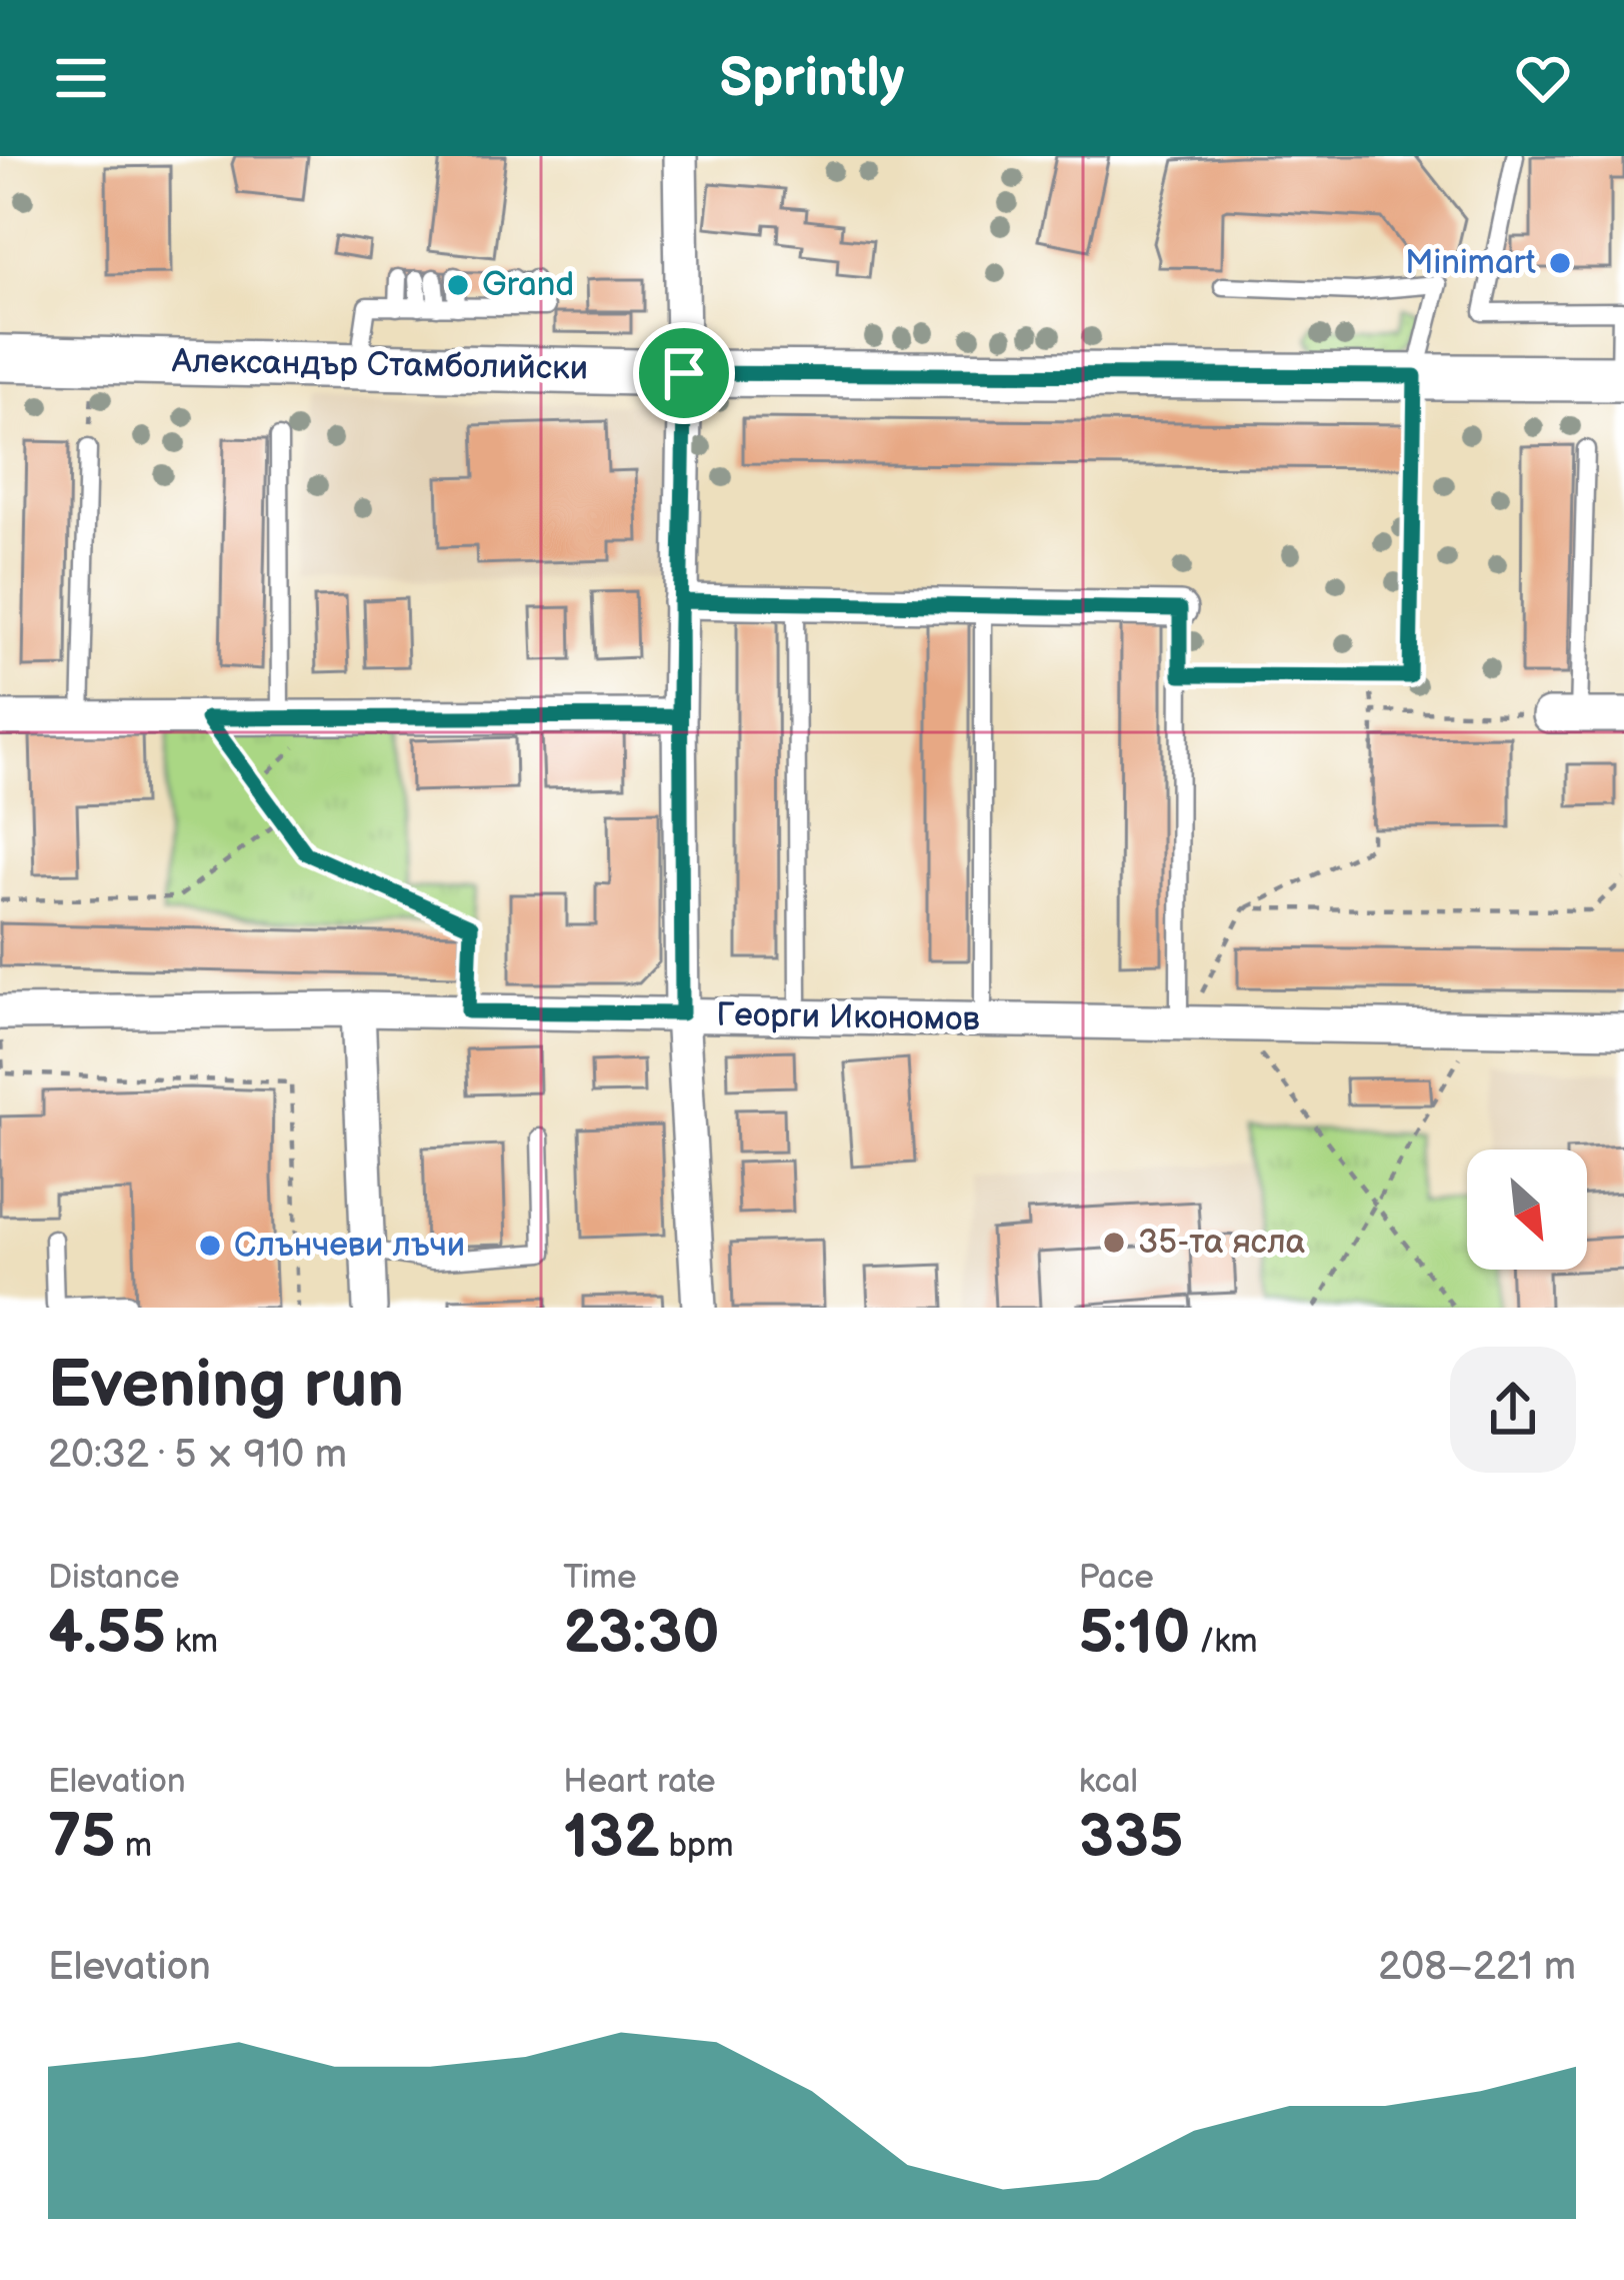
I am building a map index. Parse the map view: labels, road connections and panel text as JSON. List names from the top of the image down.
{
  "streets": {
    "street": ["Александър Стамболийски", "Георги Икономов"]
  },
  "places": [
    "Minimart",
    "Grand",
    "35-та ясла",
    "Слънчеви лъчи"
  ],
  "north": "bottom right",
  "page": {
    "header": "Sprintly",
    "heading": ["Evening run", "20:32 · 5 × 910 m"],
    "stats": [
      ["Distance", "4.55 km"],
      ["Time", "23:30"],
      ["Pace", "5:10 /km"],
      ["Elevation", "75 m"],
      ["Heart rate", "132 bpm"],
      ["kcal", "335"]
    ],
    "chart": ["Elevation", "208–221 m"]
  }
}
